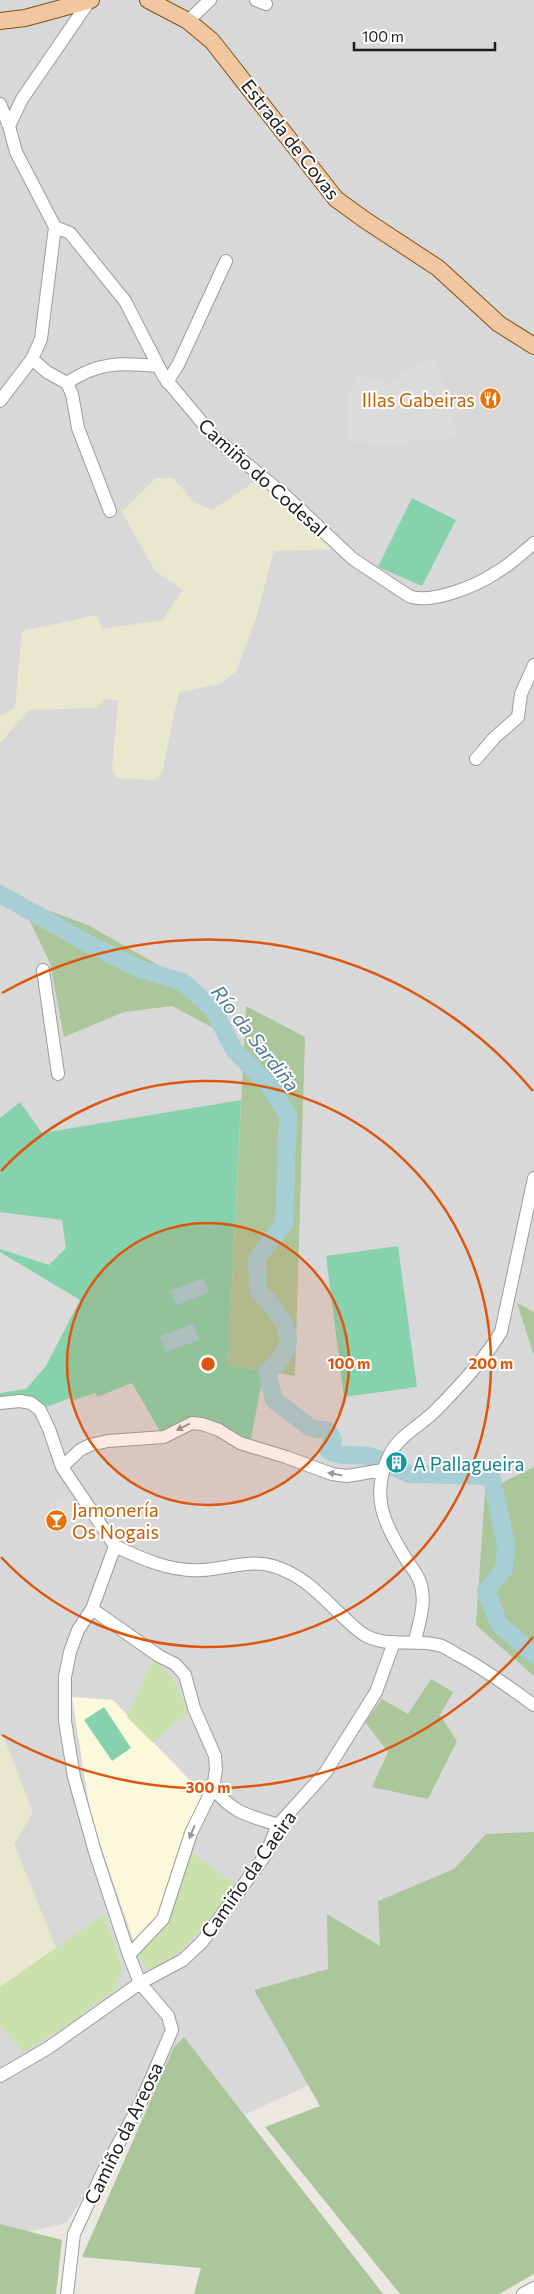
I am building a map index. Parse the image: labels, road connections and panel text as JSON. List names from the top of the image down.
{
  "streets": {
    "main road": ["Estrada de Covas"],
    "street": ["Camiño do Codesal", "Camiño da Caeira", "Camiño da Areosa"]
  },
  "crossings": [
    ["Camiño da Caeira", "Camiño da Areosa"]
  ],
  "water": ["Río da Sardiña"],
  "places": {
    "restaurant": ["Illas Gabeiras"],
    "building": ["A Pallagueira"],
    "bar": ["Jamonería Os Nogais"]
  },
  "scale_bar": "100 m",
  "rings": ["100 m", "200 m", "300 m"]
}
